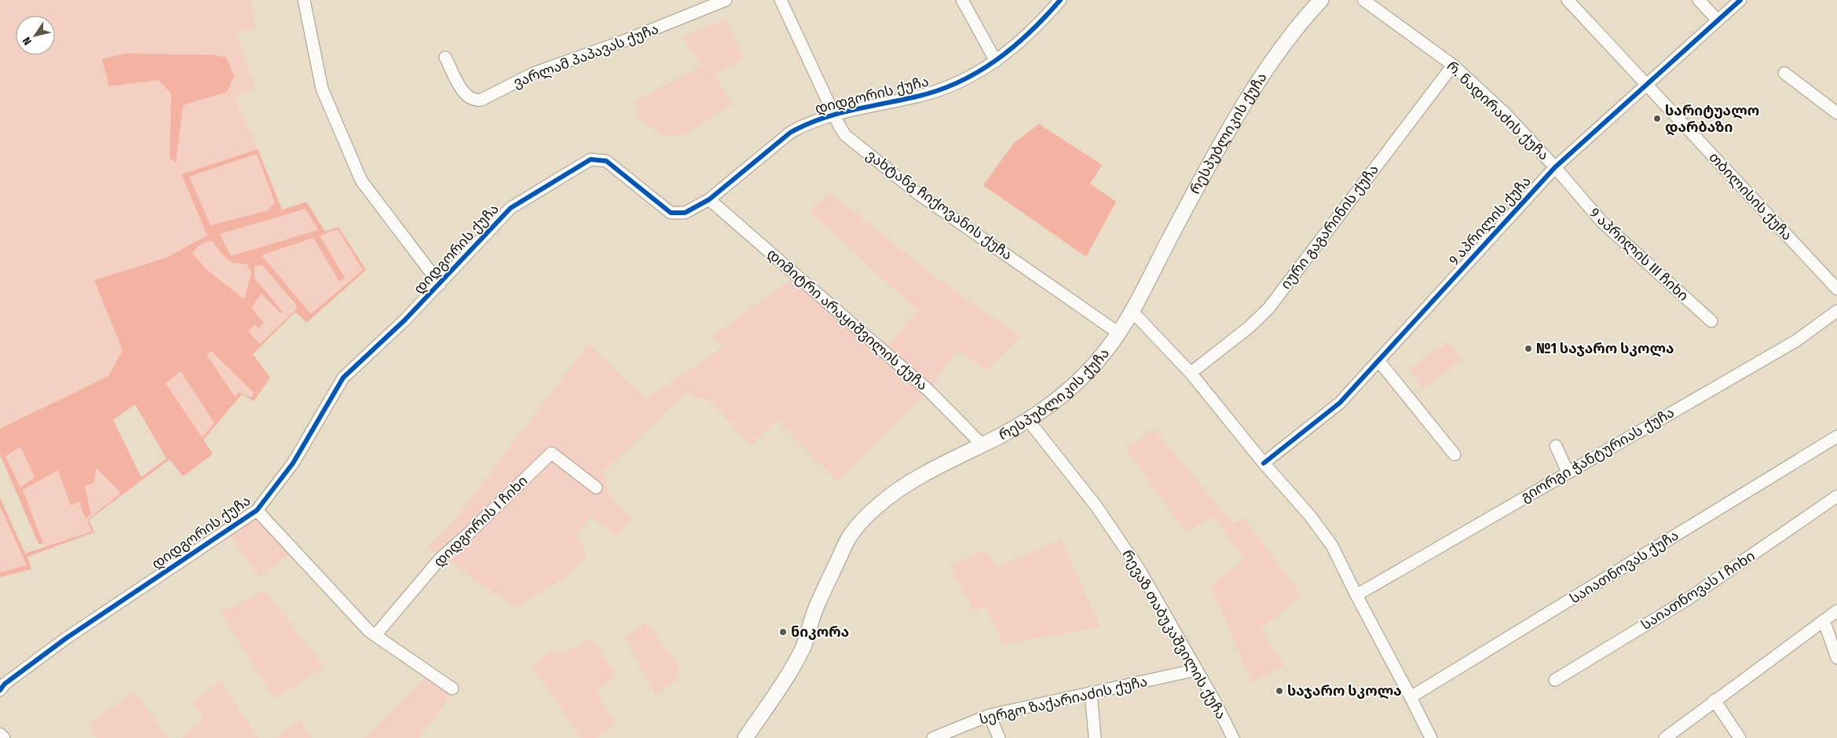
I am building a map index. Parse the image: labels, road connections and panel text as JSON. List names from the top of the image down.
{
  "streets": {
    "main road": ["რესპუბლიკის ქუჩა"],
    "street": [
      "ვარლამ პაპავას ქუჩა",
      "დიდგორის ქუჩა",
      "რ. ნადირაძის ქუჩა",
      "თბილისის ქუჩა",
      "ვახტანგ ჩიქოვანის ქუჩა",
      "9 აპრილის ქუჩა",
      "იური გაგარინის ქუჩა",
      "9 აპრილის III ჩიხი",
      "დიმიტრი არაყიშვილის ქუჩა",
      "გიორგი ჭანტურიას ქუჩა",
      "დიდგორის I ჩიხი",
      "საიათნოვას ქუჩა",
      "საიათნოვას I ჩიხი",
      "რევაზ თაბუკაშვილის ქუჩა",
      "სერგო ზაქარიაძის ქუჩა"
    ]
  },
  "crossings": [
    ["დიდგორის ქუჩა", "ვახტანგ ჩიქოვანის ქუჩა"],
    ["დიდგორის ქუჩა", "დიმიტრი არაყიშვილის ქუჩა"],
    ["რ. ნადირაძის ქუჩა", "9 აპრილის ქუჩა"],
    ["რ. ნადირაძის ქუჩა", "იური გაგარინის ქუჩა"],
    ["რ. ნადირაძის ქუჩა", "9 აპრილის III ჩიხი"],
    ["რესპუბლიკის ქუჩა", "ვახტანგ ჩიქოვანის ქუჩა"],
    ["რესპუბლიკის ქუჩა", "დიმიტრი არაყიშვილის ქუჩა"],
    ["რესპუბლიკის ქუჩა", "რევაზ თაბუკაშვილის ქუჩა"],
    ["თბილისის ქუჩა", "9 აპრილის ქუჩა"],
    ["9 აპრილის ქუჩა", "9 აპრილის III ჩიხი"],
    ["რევაზ თაბუკაშვილის ქუჩა", "სერგო ზაქარიაძის ქუჩა"]
  ],
  "places": [
    "სარიტუალო დარბაზი",
    "№1 საჯარო სკოლა",
    "ნიკორა",
    "საჯარო სკოლა"
  ],
  "north": "bottom left"
}
